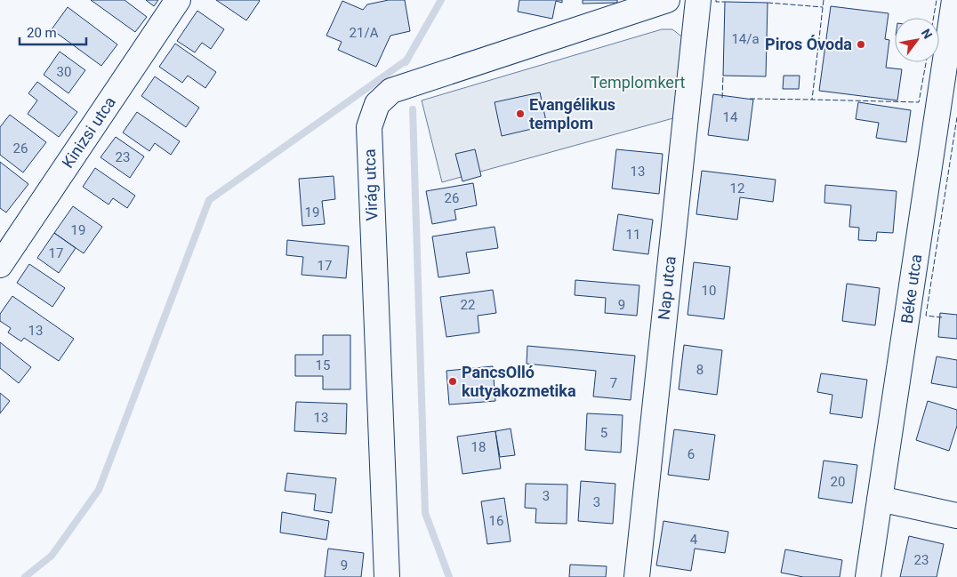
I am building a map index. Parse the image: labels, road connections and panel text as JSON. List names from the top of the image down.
{
  "streets": {
    "street": [
      "Kinizsi utca",
      "Virág utca",
      "Nap utca",
      "Béke utca"
    ]
  },
  "parks": ["Templomkert"],
  "places": ["Piros Óvoda", "Evangélikus templom", "PancsOlló kutyakozmetika"],
  "house_numbers": [
    "21/A",
    "14/a",
    "30",
    "14",
    "26",
    "23",
    "13",
    "12",
    "26",
    "19",
    "19",
    "11",
    "17",
    "17",
    "10",
    "22",
    "9",
    "13",
    "15",
    "8",
    "7",
    "13",
    "5",
    "18",
    "6",
    "20",
    "3",
    "3",
    "16",
    "4",
    "23",
    "9"
  ],
  "scale_bar": "20 m",
  "north": "top right"
}
